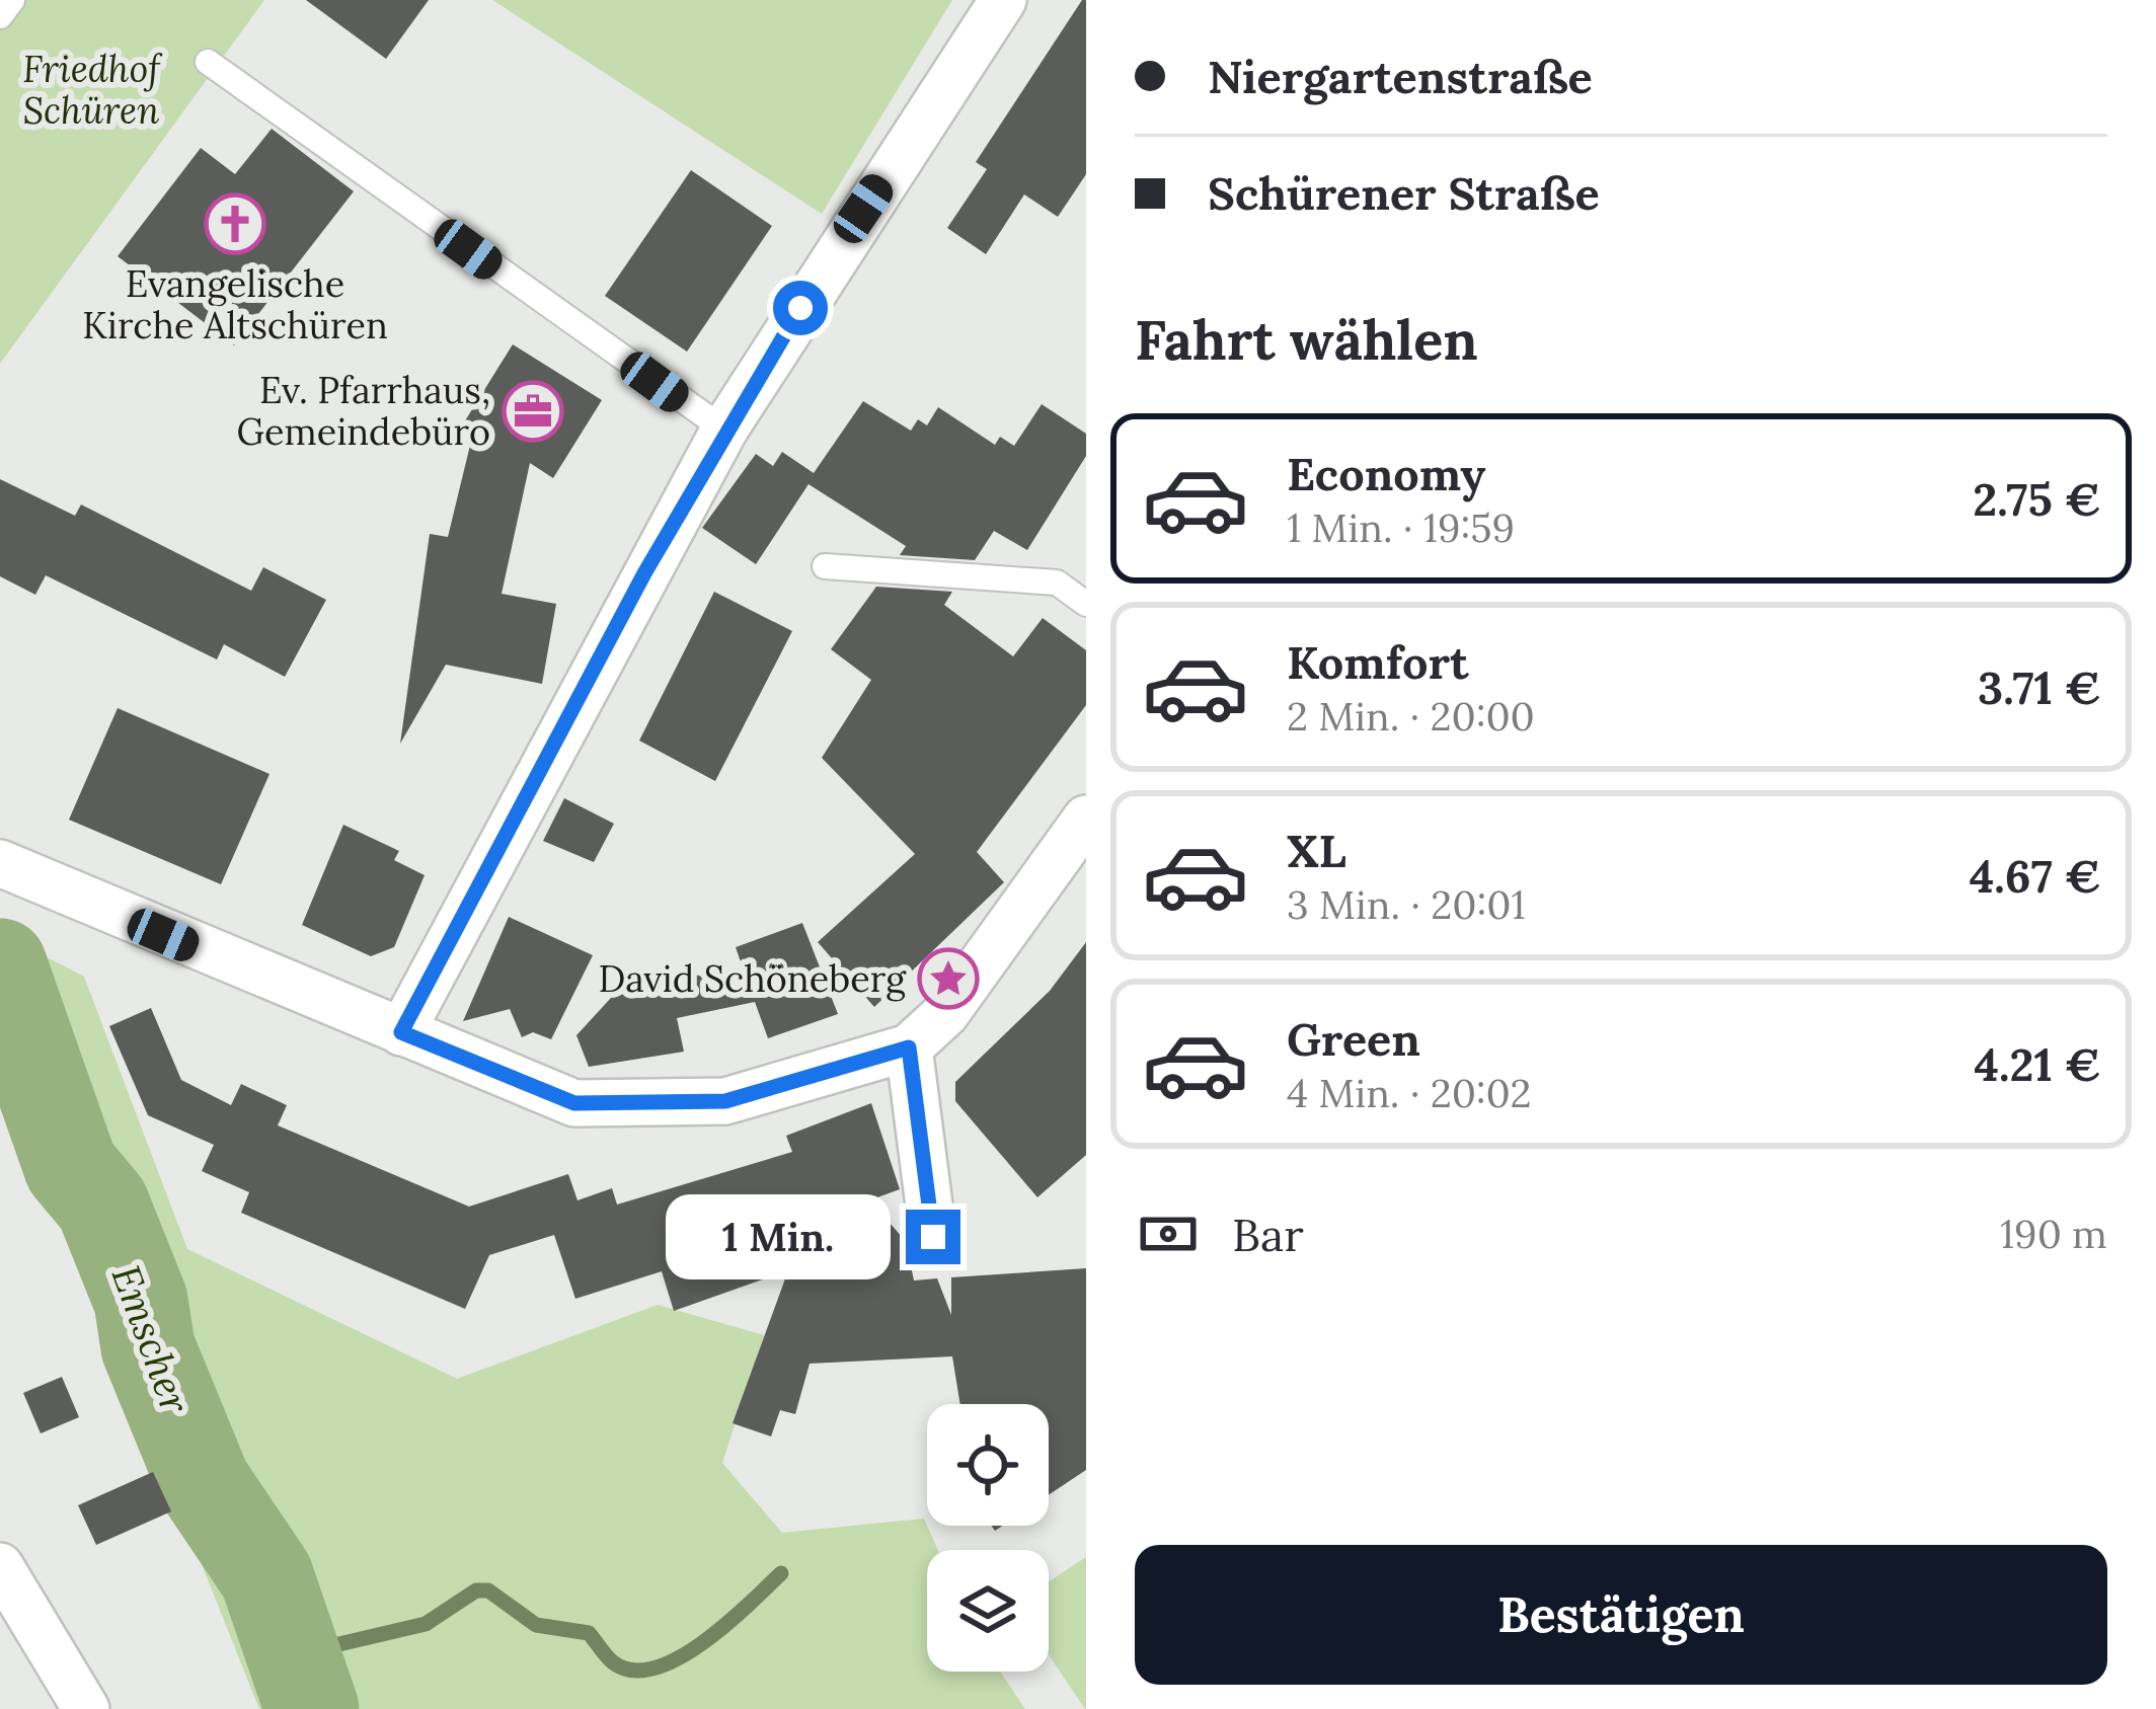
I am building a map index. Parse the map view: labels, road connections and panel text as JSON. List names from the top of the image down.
{
  "water": ["Emscher"],
  "parks": ["Friedhof Schüren"],
  "places": {
    "church": ["Evangelische Kirche Altschüren"],
    "office": ["Ev. Pfarrhaus, Gemeindebüro"],
    "place": ["David Schöneberg"]
  },
  "page": {
    "banner": ["Niergartenstraße", "Schürener Straße"],
    "heading": "Fahrt wählen",
    "list": [
      {
        "name": "Economy",
        "note": "1 Min. · 19:59",
        "value": "2.75 €"
      },
      {
        "name": "Komfort",
        "note": "2 Min. · 20:00",
        "value": "3.71 €"
      },
      {
        "name": "XL",
        "note": "3 Min. · 20:01",
        "value": "4.67 €"
      },
      {
        "name": "Green",
        "note": "4 Min. · 20:02",
        "value": "4.21 €"
      }
    ],
    "pay": ["Bar", "190 m"],
    "bubble": "1 Min.",
    "buttons": "Bestätigen"
  }
}
